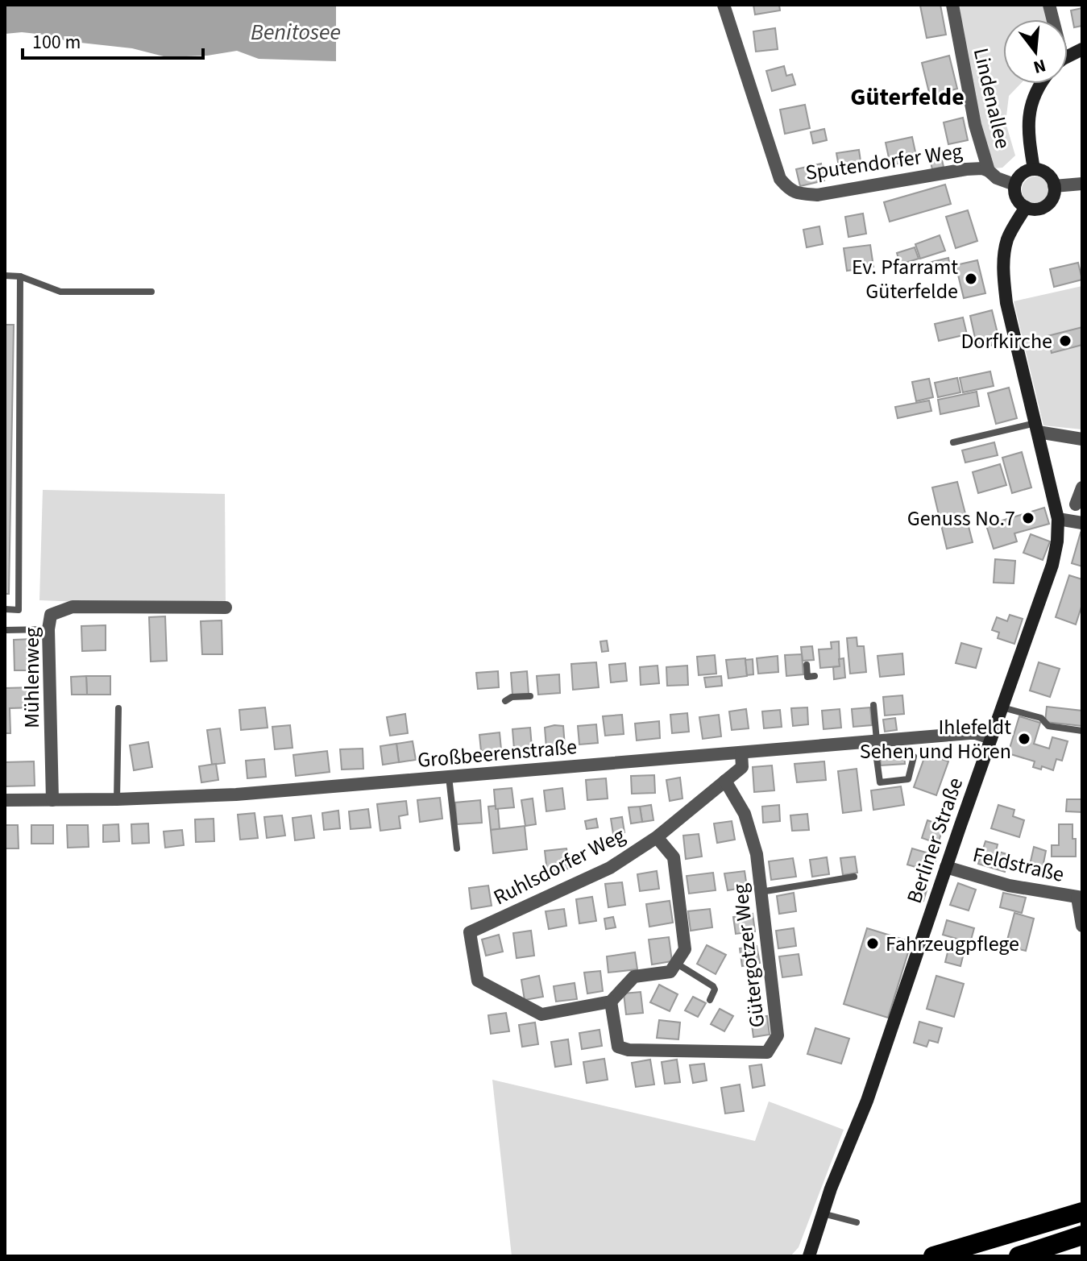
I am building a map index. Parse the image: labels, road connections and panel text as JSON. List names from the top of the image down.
{
  "streets": {
    "main road": ["Berliner Straße"],
    "street": [
      "Lindenallee",
      "Sputendorfer Weg",
      "Mühlenweg",
      "Großbeerenstraße",
      "Feldstraße",
      "Ruhlsdorfer Weg",
      "Gütergotzer Weg"
    ]
  },
  "crossings": [
    ["Lindenallee", "Sputendorfer Weg"],
    ["Lindenallee", "Berliner Straße"],
    ["Mühlenweg", "Großbeerenstraße"],
    ["Großbeerenstraße", "Berliner Straße"],
    ["Großbeerenstraße", "Ruhlsdorfer Weg"],
    ["Berliner Straße", "Feldstraße"],
    ["Ruhlsdorfer Weg", "Gütergotzer Weg"]
  ],
  "districts": ["Güterfelde"],
  "water": ["Benitosee"],
  "places": [
    "Ev. Pfarramt Güterfelde",
    "Dorfkirche",
    "Genuss No.7",
    "Ihlefeldt Sehen und Hören",
    "Fahrzeugpflege"
  ],
  "scale_bar": "100 m",
  "north": "bottom"
}
